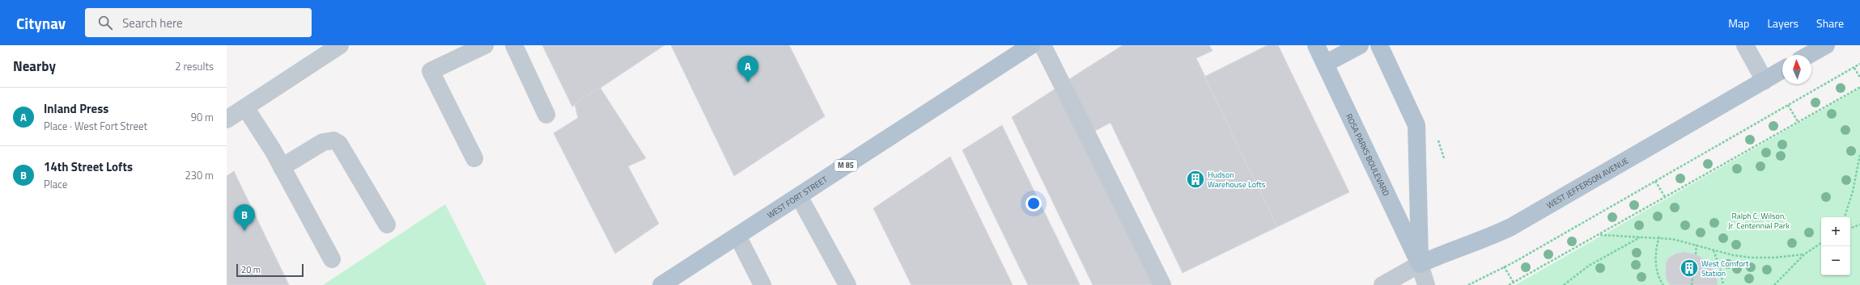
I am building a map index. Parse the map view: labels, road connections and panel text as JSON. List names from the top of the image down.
{
  "streets": {
    "main road": [
      "ROSA PARKS BOULEVARD",
      "M 85",
      "WEST JEFFERSON AVENUE",
      "WEST FORT STREET"
    ]
  },
  "crossings": [
    ["ROSA PARKS BOULEVARD", "WEST JEFFERSON AVENUE"]
  ],
  "parks": ["Ralph C. Wilson, Jr. Centennial Park"],
  "places": {
    "building": ["Hudson Warehouse Lofts", "West Comfort Station"]
  },
  "scale_bar": "20 m",
  "north": "top",
  "page": {
    "header": "Citynav",
    "search": "Search here",
    "nav": ["Map", "Layers", "Share"],
    "heading": ["Nearby", "2 results"],
    "pins": ["A", "B"],
    "list": [
      {
        "mark": "A",
        "name": "Inland Press",
        "note": "Place · West Fort Street",
        "value": "90 m"
      },
      {
        "mark": "B",
        "name": "14th Street Lofts",
        "note": "Place",
        "value": "230 m"
      }
    ],
    "map_buttons": ["+", "−"],
    "scale": "20 m"
  }
}
